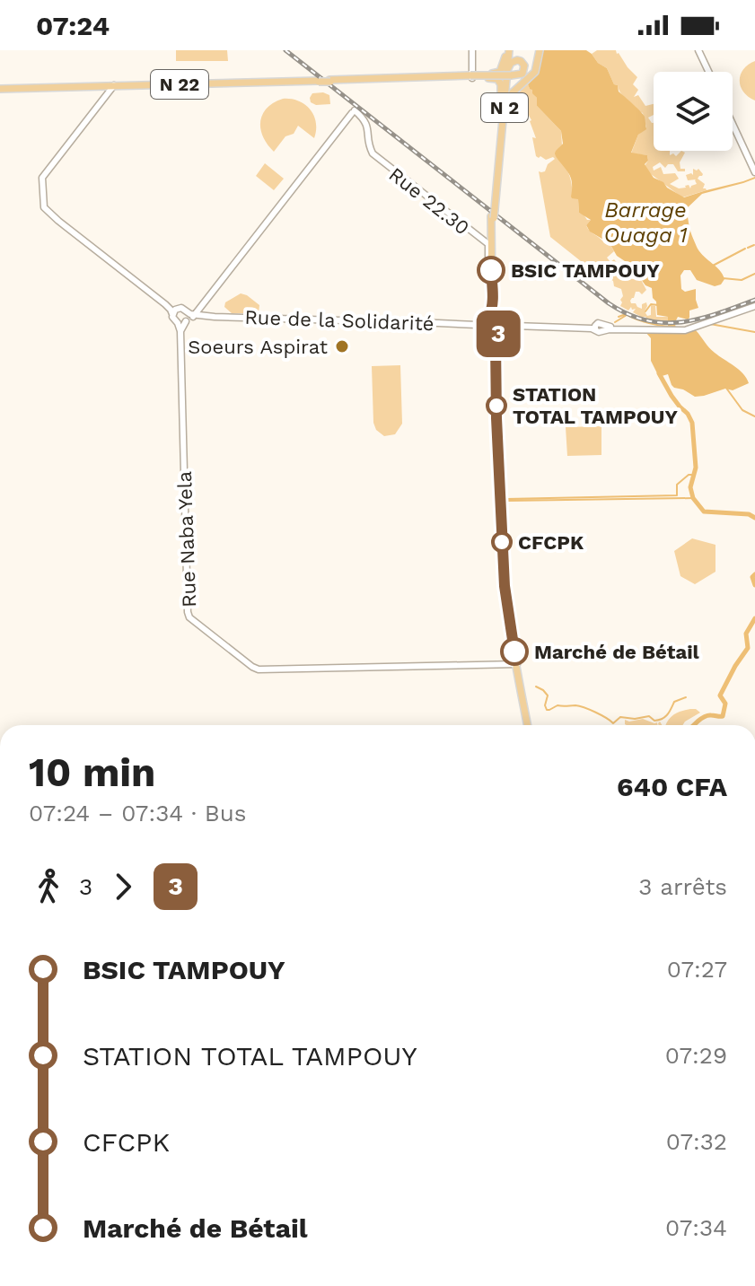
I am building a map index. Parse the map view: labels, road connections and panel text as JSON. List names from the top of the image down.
{
  "streets": {
    "main road": ["N 22", "N 2"],
    "street": ["Rue 22.30", "Rue de la Solidarité", "Rue Naba Yela"]
  },
  "crossings": [
    ["N 22", "N 2"],
    ["N 2", "Rue 22.30"],
    ["N 2", "Rue de la Solidarité"],
    ["N 2", "Rue Naba Yela"],
    ["Rue 22.30", "Rue de la Solidarité"]
  ],
  "water": ["Barrage Ouaga 1"],
  "places": [
    "BSIC TAMPOUY",
    "Soeurs Aspirat",
    "STATION TOTAL TAMPOUY",
    "CFCPK",
    "Marché de Bétail"
  ],
  "lines": ["bus line 3"],
  "page": {
    "status": "07:24",
    "on_map": "3",
    "heading": ["10 min", "07:24 – 07:34 · Bus", "640 CFA"],
    "legs": ["3", "3", "3 arrêts"],
    "list": [
      {
        "name": "BSIC TAMPOUY",
        "value": "07:27"
      },
      {
        "name": "STATION TOTAL TAMPOUY",
        "value": "07:29"
      },
      {
        "name": "CFCPK",
        "value": "07:32"
      },
      {
        "name": "Marché de Bétail",
        "value": "07:34"
      }
    ]
  }
}
